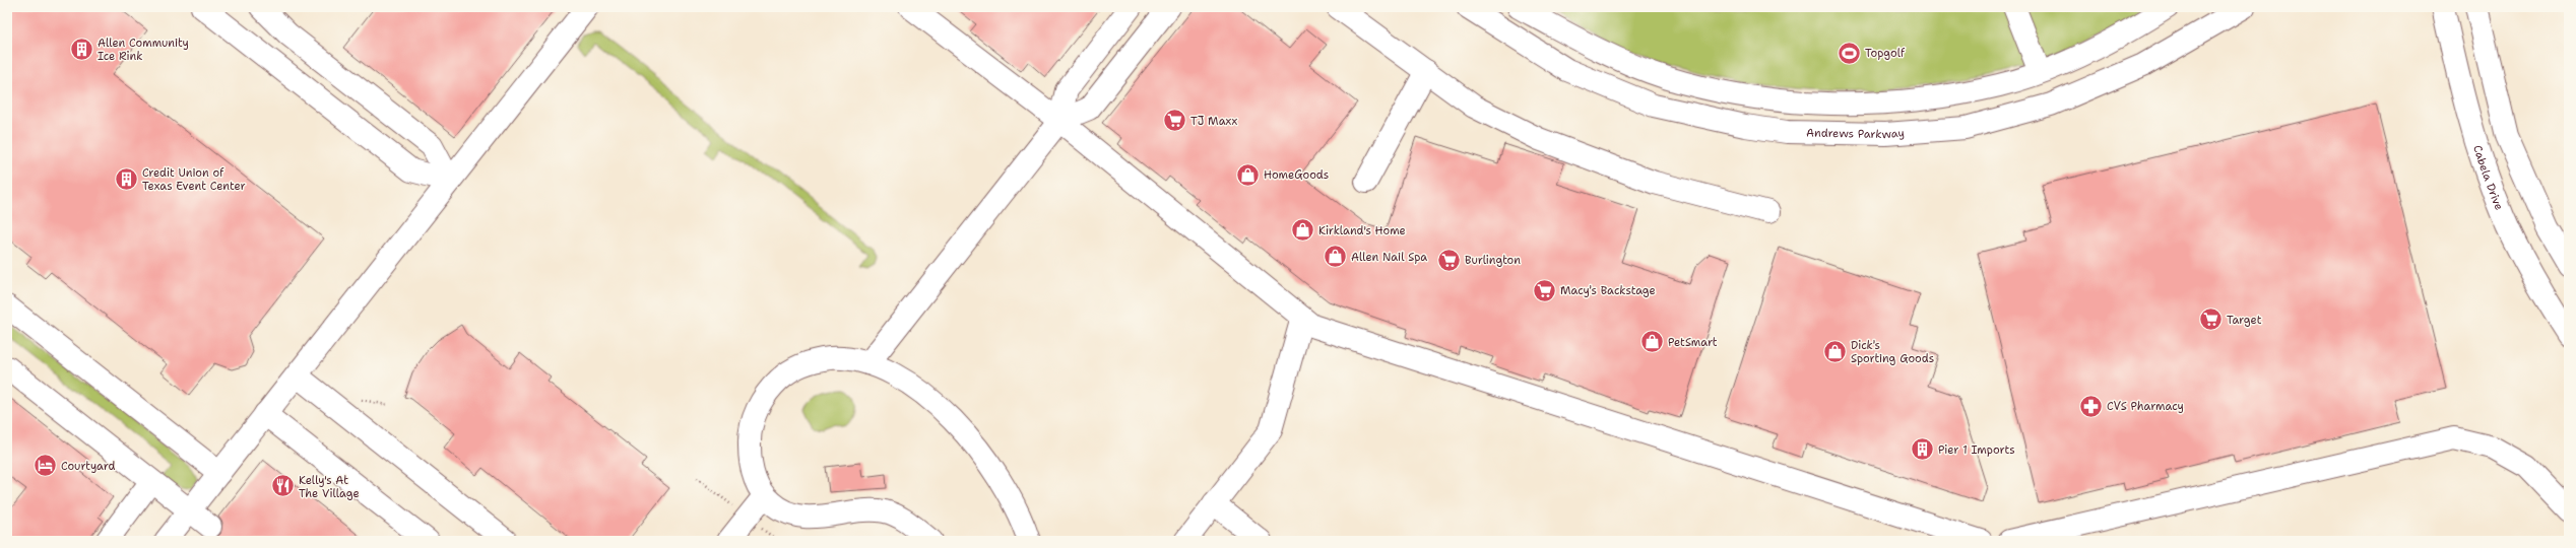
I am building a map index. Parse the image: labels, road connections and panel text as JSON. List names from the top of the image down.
{
  "streets": {
    "street": ["Andrews Parkway", "Cabela Drive"]
  },
  "places": {
    "building": ["Allen Community Ice Rink", "Credit Union of Texas Event Center", "Pier 1 Imports"],
    "sports": ["Topgolf"],
    "supermarket": [
      "TJ Maxx",
      "Burlington",
      "Macy's Backstage",
      "Target"
    ],
    "shop": [
      "HomeGoods",
      "Kirkland's Home",
      "Allen Nail Spa",
      "PetSmart",
      "Dick's Sporting Goods"
    ],
    "pharmacy": ["CVS Pharmacy"],
    "hotel": ["Courtyard"],
    "restaurant": ["Kelly's At The Village"]
  }
}
